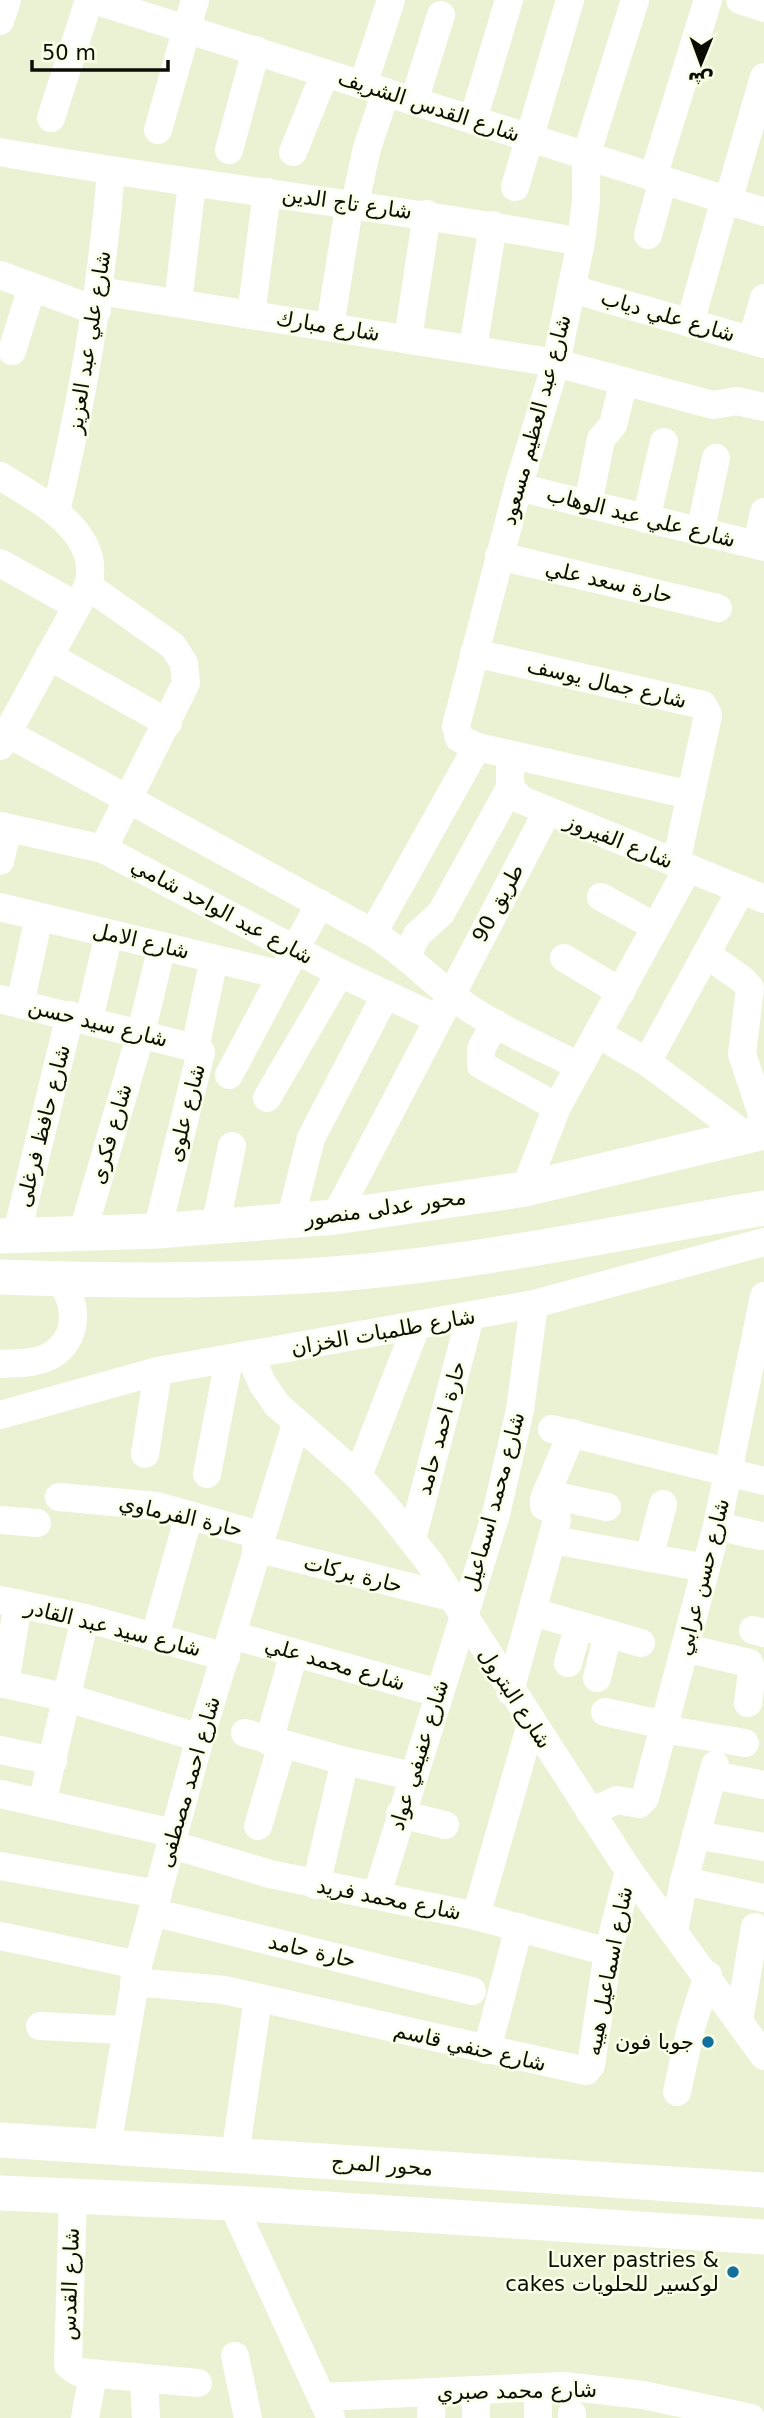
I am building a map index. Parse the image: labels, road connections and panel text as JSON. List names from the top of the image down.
{
  "streets": {
    "main road": ["محور عدلى منصور", "محور المرج"],
    "street": [
      "شارع القدس الشريف",
      "شارع تاج الدين",
      "شارع علي دياب",
      "شارع مبارك",
      "شارع علي عبد العزيز",
      "شارع عبد العظيم مسعود",
      "شارع علي عبد الوهاب",
      "حارة سعد علي",
      "شارع جمال يوسف",
      "شارع الفيروز",
      "طريق 90",
      "شارع عبد الواحد شامي",
      "شارع الامل",
      "شارع سيد حسن",
      "شارع علوى",
      "شارع حافظ فرغلى",
      "شارع فكرى",
      "شارع طلمبات الخزان",
      "حارة احمد حامد",
      "شارع محمد اسماعيل",
      "حارة الفرماوي",
      "حارة بركات",
      "شارع حسن عرابي",
      "شارع سيد عبد القادر",
      "شارع محمد علي",
      "شارع البترول",
      "شارع عفيفي عواد",
      "شارع احمد مصطفى",
      "شارع محمد فريد",
      "حارة حامد",
      "شارع اسماعيل هيبه",
      "شارع حنفي قاسم",
      "شارع القدس",
      "شارع محمد صبري"
    ]
  },
  "crossings": [
    ["شارع القدس الشريف", "شارع عبد العظيم مسعود"],
    ["شارع تاج الدين", "شارع علي عبد العزيز"],
    ["شارع تاج الدين", "شارع عبد العظيم مسعود"],
    ["شارع علي دياب", "شارع عبد العظيم مسعود"],
    ["شارع مبارك", "شارع علي عبد العزيز"],
    ["شارع مبارك", "شارع عبد العظيم مسعود"],
    ["شارع عبد العظيم مسعود", "شارع علي عبد الوهاب"],
    ["شارع عبد العظيم مسعود", "حارة سعد علي"],
    ["شارع عبد العظيم مسعود", "شارع جمال يوسف"],
    ["شارع جمال يوسف", "شارع الفيروز"],
    ["شارع جمال يوسف", "محور عدلى منصور"],
    ["شارع الفيروز", "طريق 90"],
    ["طريق 90", "شارع عبد الواحد شامي"],
    ["طريق 90", "محور عدلى منصور"],
    ["شارع الامل", "شارع علوى"],
    ["شارع الامل", "شارع حافظ فرغلى"],
    ["شارع الامل", "شارع فكرى"],
    ["شارع سيد حسن", "شارع علوى"],
    ["شارع سيد حسن", "شارع حافظ فرغلى"],
    ["شارع سيد حسن", "شارع فكرى"],
    ["شارع علوى", "محور عدلى منصور"],
    ["شارع حافظ فرغلى", "محور عدلى منصور"],
    ["شارع فكرى", "محور عدلى منصور"],
    ["شارع طلمبات الخزان", "حارة احمد حامد"],
    ["شارع طلمبات الخزان", "شارع محمد اسماعيل"],
    ["شارع طلمبات الخزان", "شارع البترول"],
    ["حارة احمد حامد", "شارع البترول"],
    ["شارع محمد اسماعيل", "حارة بركات"],
    ["شارع محمد اسماعيل", "شارع البترول"],
    ["شارع محمد اسماعيل", "شارع عفيفي عواد"],
    ["حارة الفرماوي", "حارة بركات"],
    ["حارة الفرماوي", "شارع احمد مصطفى"],
    ["حارة بركات", "شارع البترول"],
    ["حارة بركات", "شارع عفيفي عواد"],
    ["حارة بركات", "شارع احمد مصطفى"],
    ["شارع حسن عرابي", "شارع البترول"],
    ["شارع سيد عبد القادر", "شارع محمد علي"],
    ["شارع سيد عبد القادر", "شارع احمد مصطفى"],
    ["شارع محمد علي", "شارع عفيفي عواد"],
    ["شارع محمد علي", "شارع احمد مصطفى"],
    ["شارع البترول", "شارع عفيفي عواد"],
    ["شارع البترول", "شارع احمد مصطفى"],
    ["شارع البترول", "شارع اسماعيل هيبه"],
    ["شارع عفيفي عواد", "شارع محمد فريد"],
    ["شارع احمد مصطفى", "شارع محمد فريد"],
    ["شارع احمد مصطفى", "حارة حامد"],
    ["شارع احمد مصطفى", "شارع حنفي قاسم"],
    ["شارع احمد مصطفى", "محور المرج"],
    ["شارع محمد فريد", "شارع اسماعيل هيبه"],
    ["شارع اسماعيل هيبه", "شارع حنفي قاسم"]
  ],
  "places": ["جوبا فون", "Luxer pastries & cakes لوكسير للحلويات"],
  "scale_bar": "50 m",
  "north": "bottom"
}
